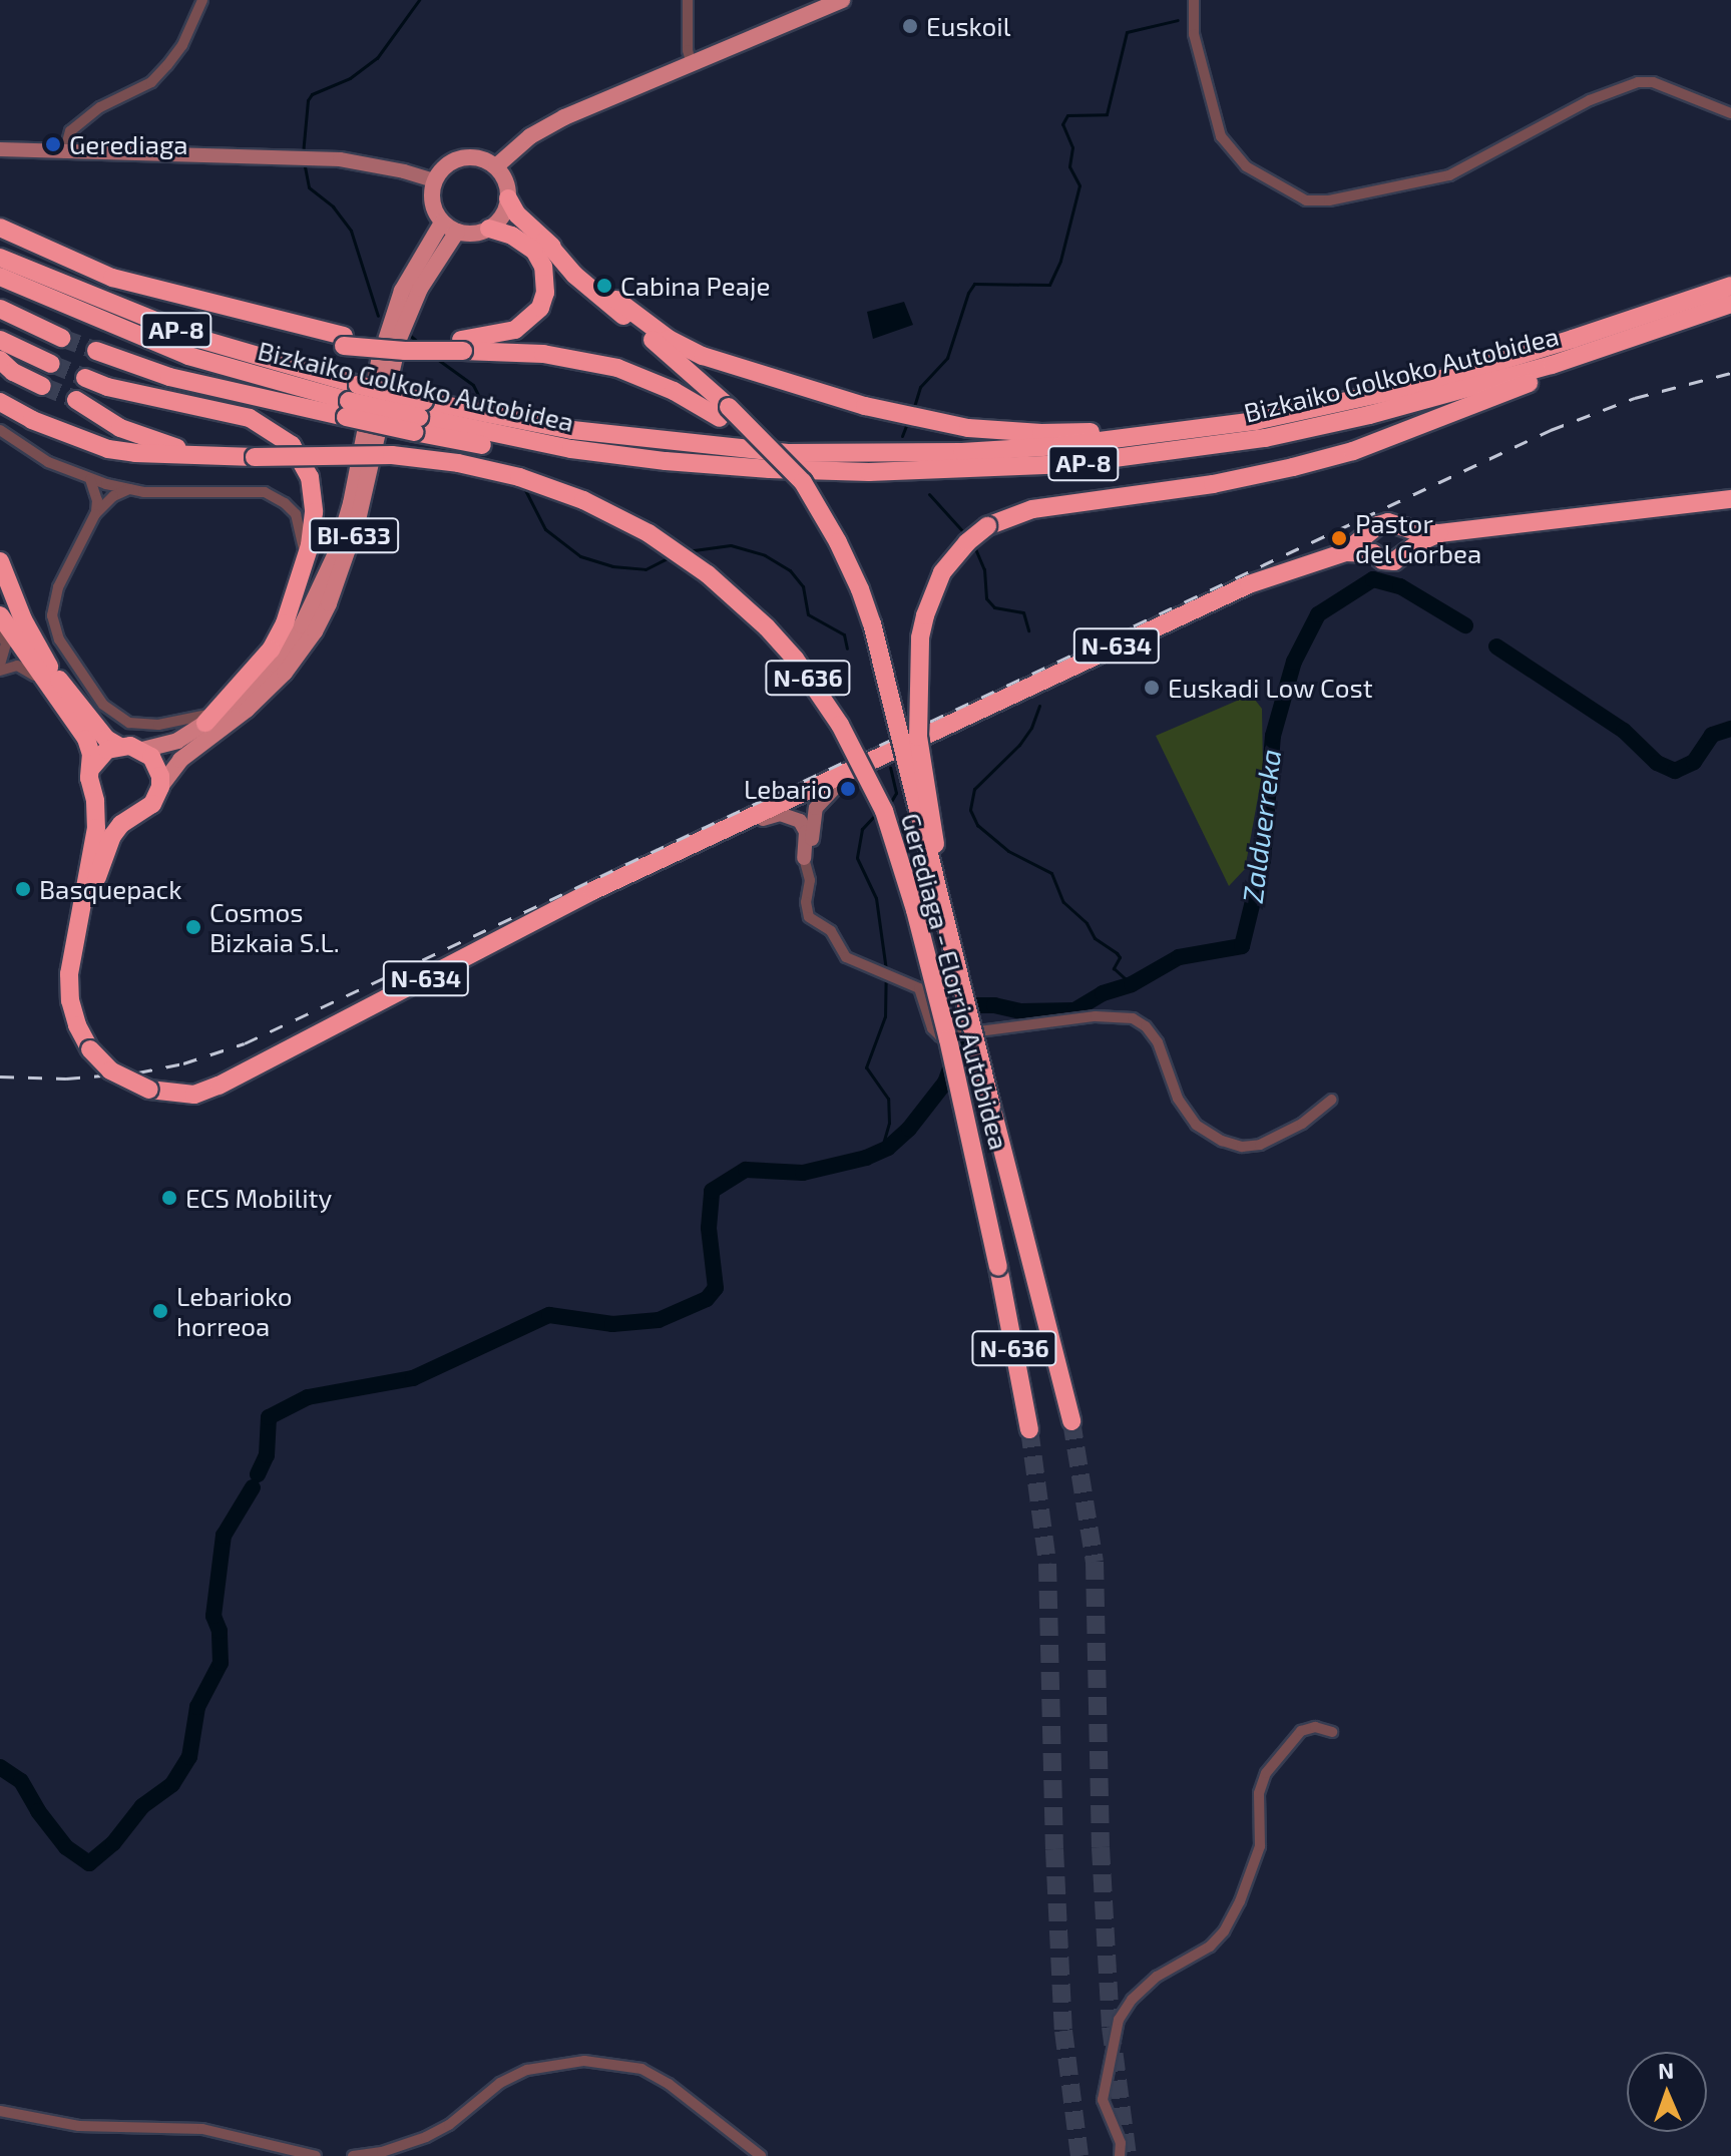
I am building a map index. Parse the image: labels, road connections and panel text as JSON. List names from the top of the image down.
{
  "streets": {
    "highway": [
      "AP-8",
      "Bizkaiko Golkoko Autobidea",
      "N-634",
      "N-636",
      "Gerediaga - Elorrio Autobidea"
    ],
    "main road": ["BI-633"]
  },
  "crossings": [
    ["AP-8", "Bizkaiko Golkoko Autobidea"],
    ["BI-633", "N-634"]
  ],
  "water": ["Zalduerreka"],
  "places": [
    "Euskoil",
    "Gerediaga",
    "Cabina Peaje",
    "Pastor del Gorbea",
    "Euskadi Low Cost",
    "Lebario",
    "Basquepack",
    "Cosmos Bizkaia S.L.",
    "ECS Mobility",
    "Lebarioko horreoa"
  ],
  "north": "top"
}
